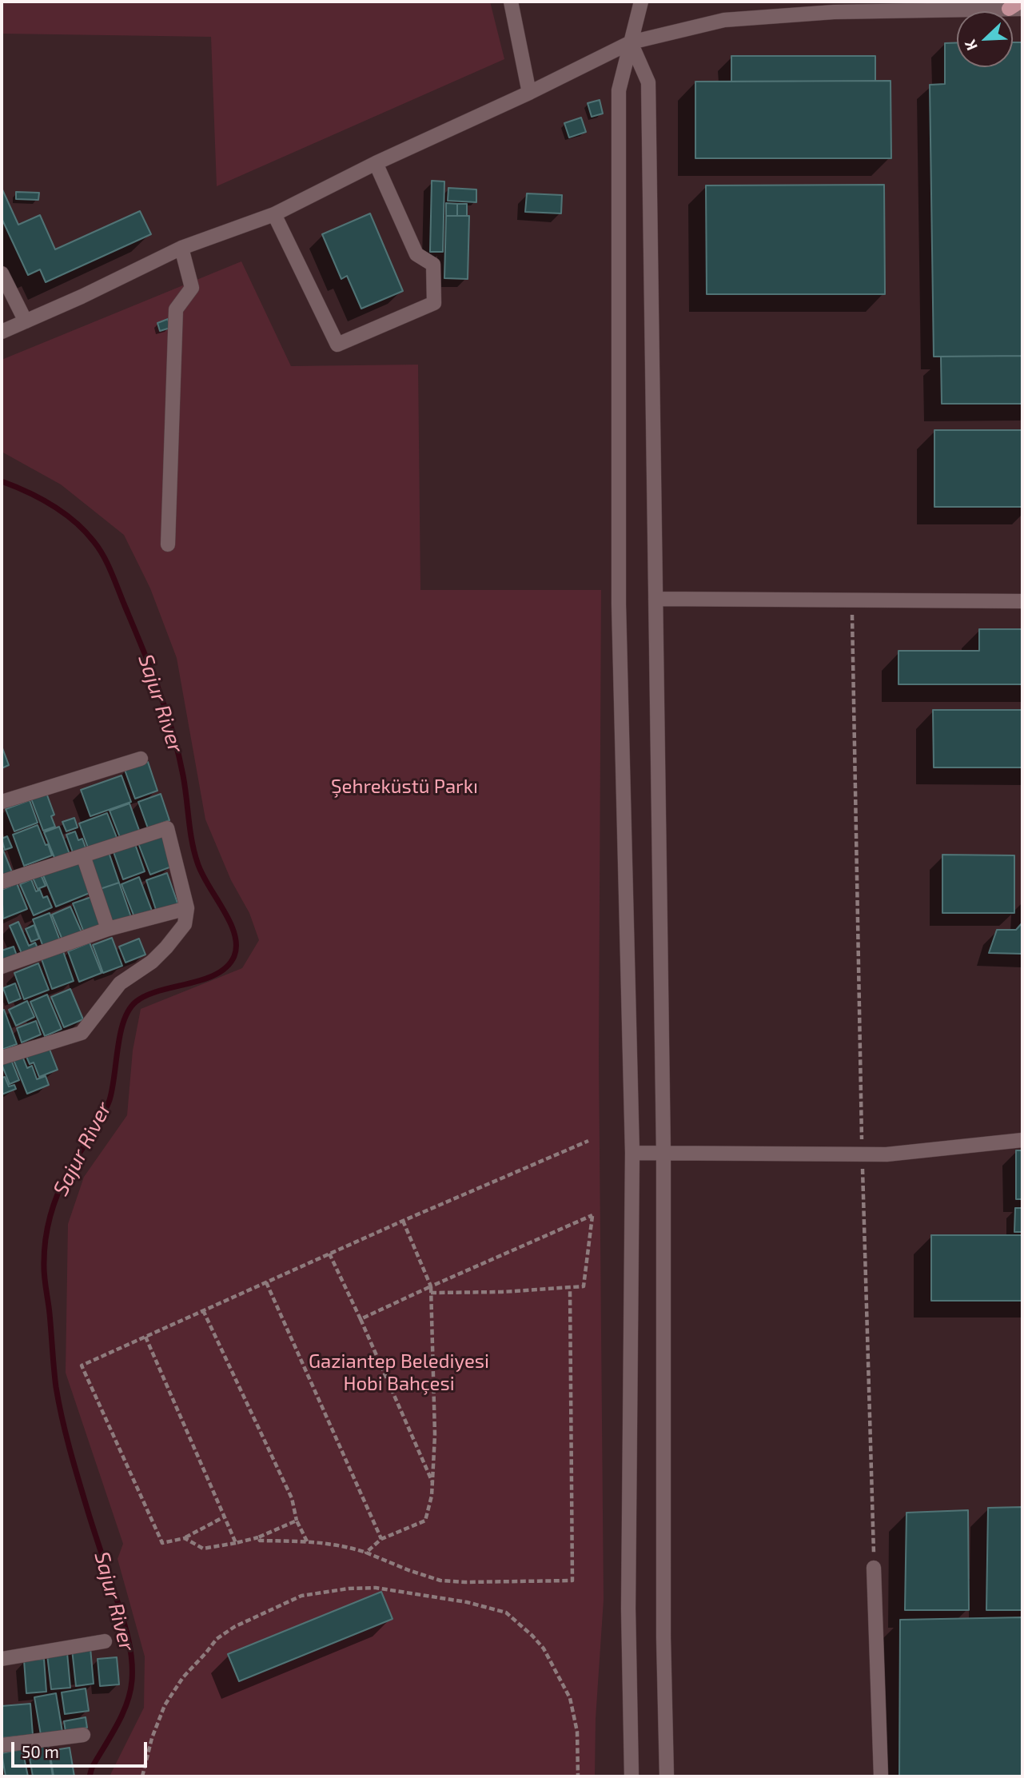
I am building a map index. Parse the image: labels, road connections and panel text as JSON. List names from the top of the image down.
{
  "water": ["Sajur River"],
  "parks": ["Şehreküstü Parkı", "Gaziantep Belediyesi Hobi Bahçesi"],
  "scale_bar": "50 m",
  "north": "bottom left"
}
